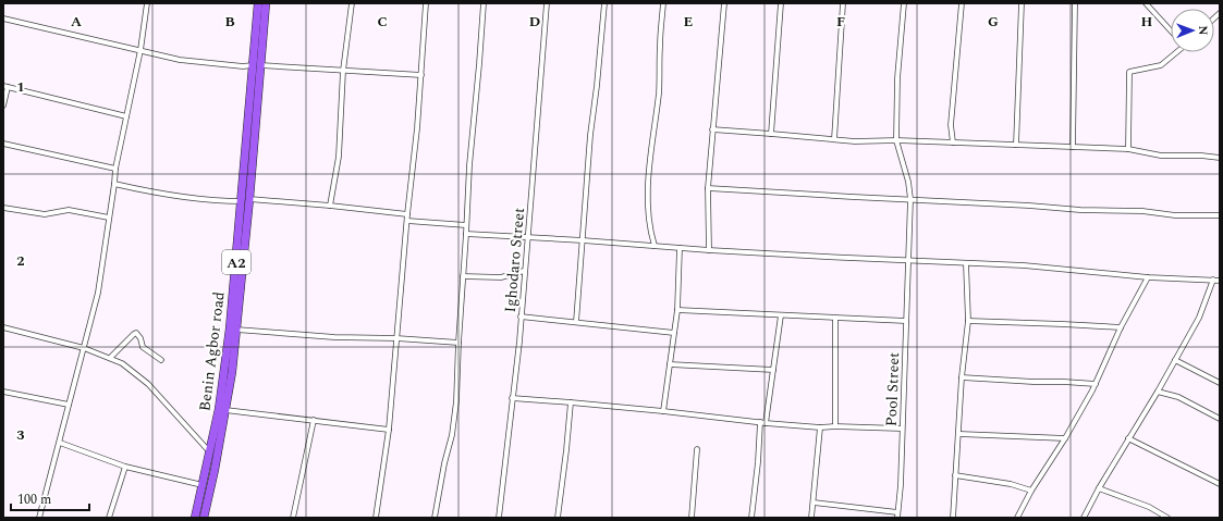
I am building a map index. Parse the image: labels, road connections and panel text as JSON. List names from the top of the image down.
{
  "streets": {
    "highway": ["A2", "Benin Agbor road"],
    "street": ["Ighodaro Street", "Pool Street"]
  },
  "scale_bar": "100 m",
  "north": "right",
  "grid": {
    "columns": [
      "A",
      "B",
      "C",
      "D",
      "E",
      "F",
      "G",
      "H"
    ],
    "rows": ["1", "2", "3"]
  }
}
